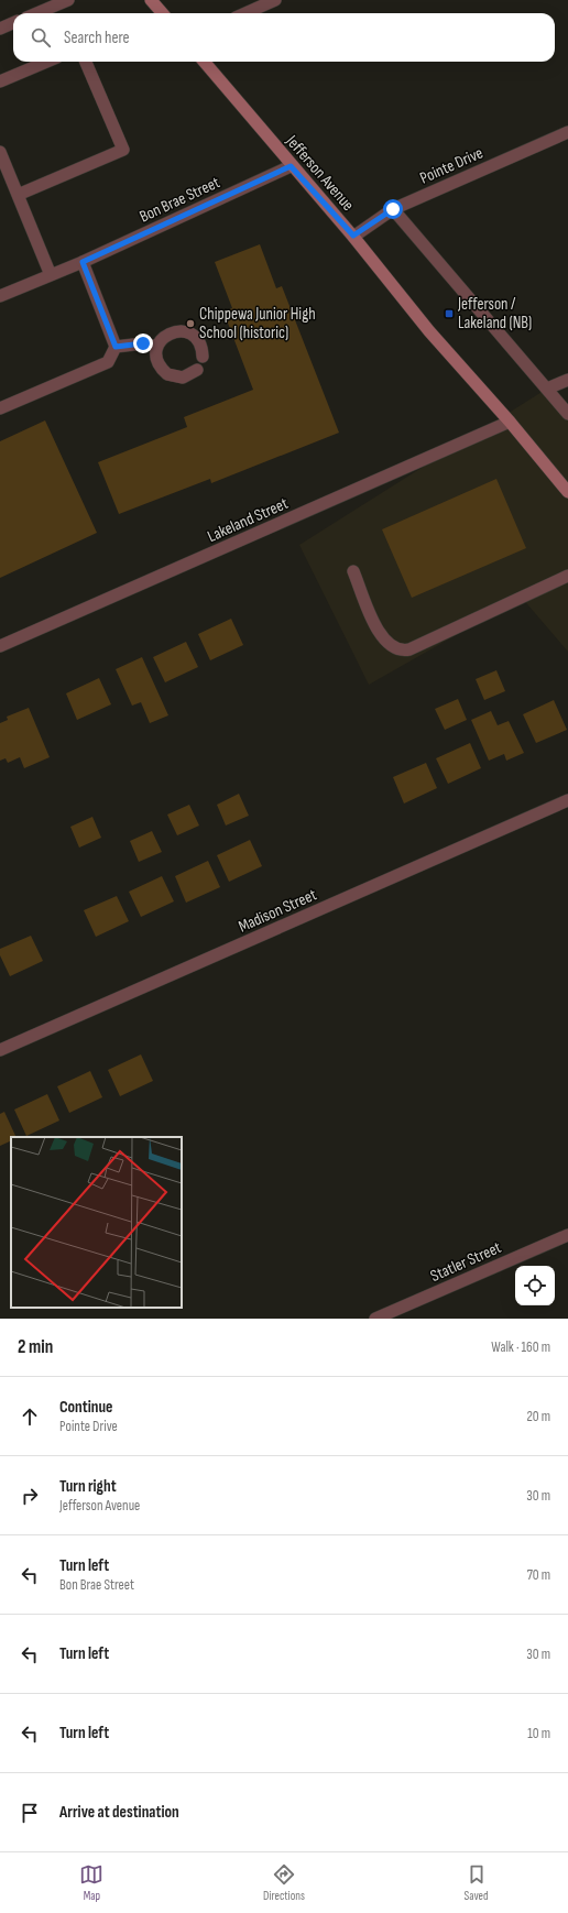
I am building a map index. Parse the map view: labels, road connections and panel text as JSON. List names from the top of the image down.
{
  "streets": {
    "main road": ["Jefferson Avenue"],
    "street": [
      "Pointe Drive",
      "Bon Brae Street",
      "Lakeland Street",
      "Madison Street",
      "Statler Street"
    ]
  },
  "crossings": [
    ["Pointe Drive", "Jefferson Avenue"],
    ["Jefferson Avenue", "Bon Brae Street"],
    ["Jefferson Avenue", "Lakeland Street"]
  ],
  "places": {
    "transit": ["Jefferson / Lakeland (NB)"],
    "other": ["Chippewa Junior High School (historic)"]
  },
  "page": {
    "search": "Search here",
    "heading": ["2 min", "Walk · 160 m"],
    "list": [
      ["Continue", "Pointe Drive", "20 m"],
      ["Turn right", "Jefferson Avenue", "30 m"],
      ["Turn left", "Bon Brae Street", "70 m"],
      ["Turn left", "30 m"],
      ["Turn left", "10 m"],
      "Arrive at destination"
    ],
    "nav": ["Map", "Directions", "Saved"]
  }
}
